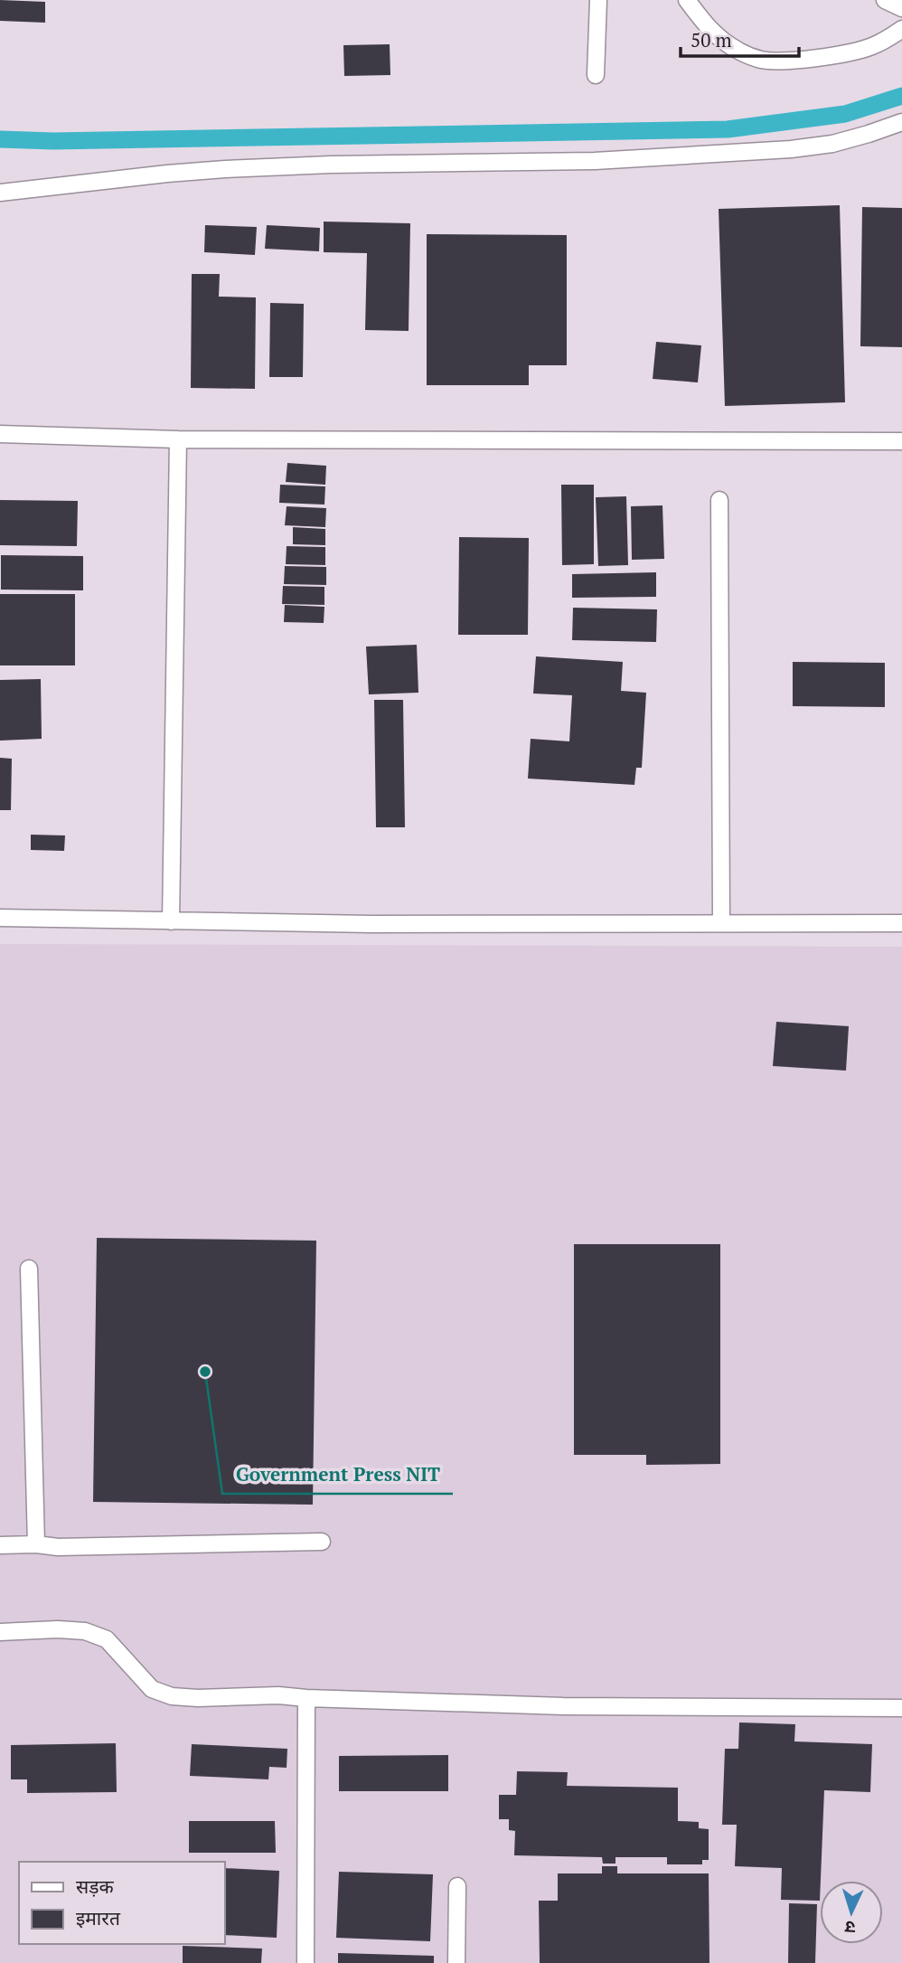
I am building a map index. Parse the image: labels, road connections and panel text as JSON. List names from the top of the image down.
{
  "places": ["Government Press NIT"],
  "legend": ["सड़क", "इमारत"],
  "scale_bar": "50 m",
  "north": "bottom"
}
